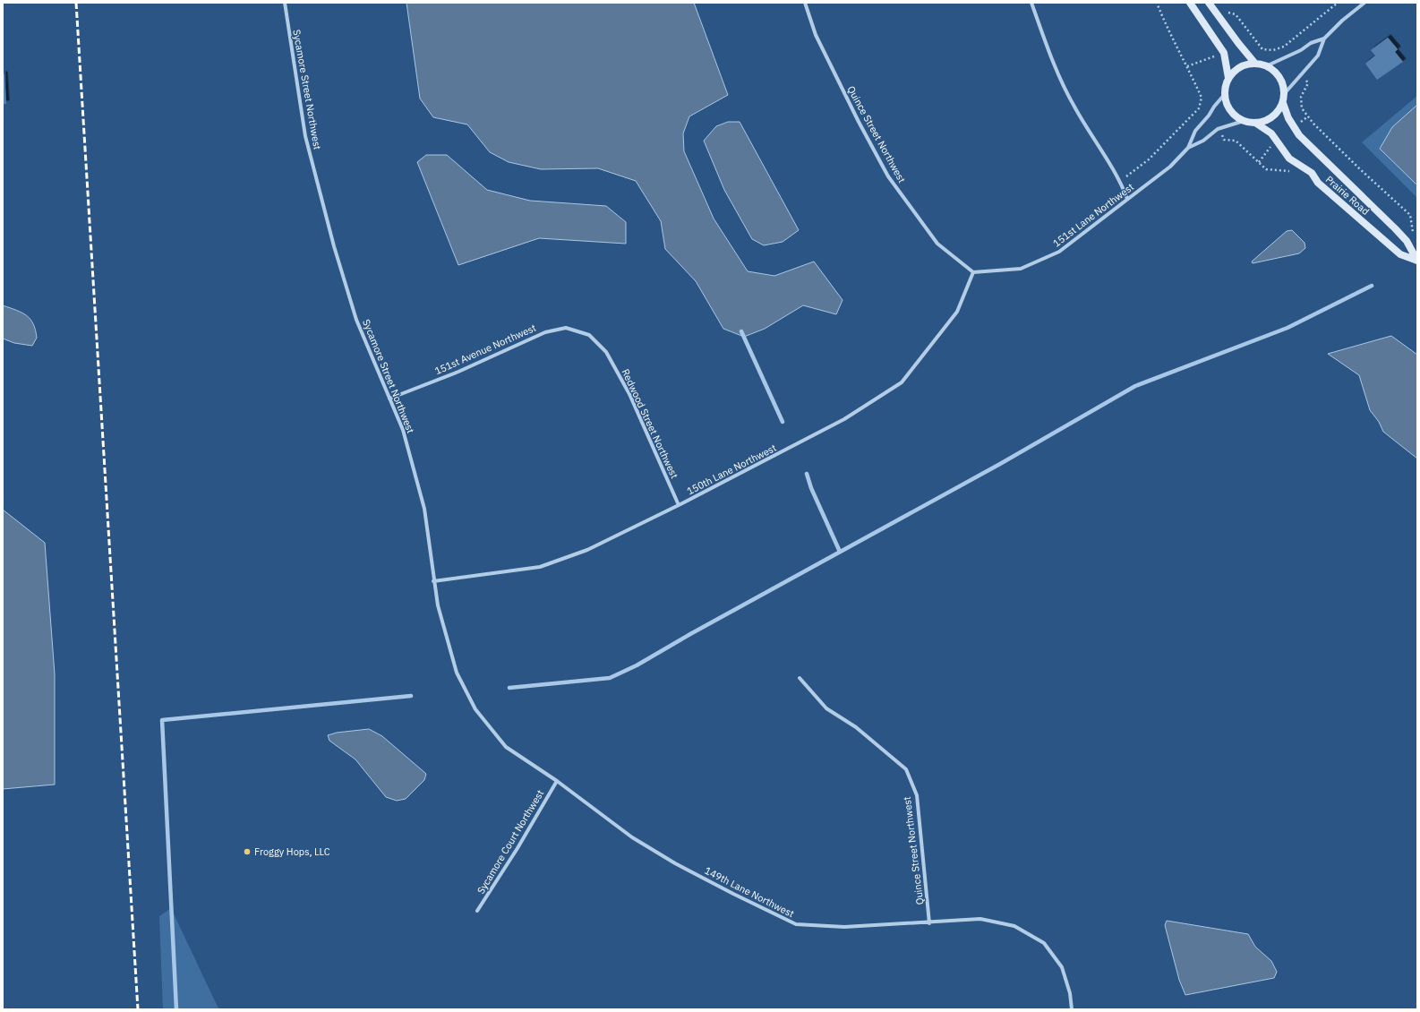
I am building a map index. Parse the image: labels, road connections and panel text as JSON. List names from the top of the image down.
{
  "streets": {
    "street": [
      "Sycamore Street Northwest",
      "Quince Street Northwest",
      "Prairie Road",
      "151st Lane Northwest",
      "151st Avenue Northwest",
      "Redwood Street Northwest",
      "150th Lane Northwest",
      "Sycamore Court Northwest",
      "149th Lane Northwest"
    ]
  },
  "crossings": [
    ["Sycamore Street Northwest", "151st Avenue Northwest"],
    ["Sycamore Street Northwest", "150th Lane Northwest"],
    ["Sycamore Street Northwest", "Sycamore Court Northwest"],
    ["Sycamore Street Northwest", "149th Lane Northwest"],
    ["Quince Street Northwest", "151st Lane Northwest"],
    ["Quince Street Northwest", "150th Lane Northwest"],
    ["Quince Street Northwest", "149th Lane Northwest"],
    ["Prairie Road", "151st Lane Northwest"],
    ["151st Lane Northwest", "150th Lane Northwest"],
    ["151st Avenue Northwest", "Redwood Street Northwest"],
    ["Redwood Street Northwest", "150th Lane Northwest"],
    ["Sycamore Court Northwest", "149th Lane Northwest"]
  ],
  "places": ["Froggy Hops, LLC"]
}
